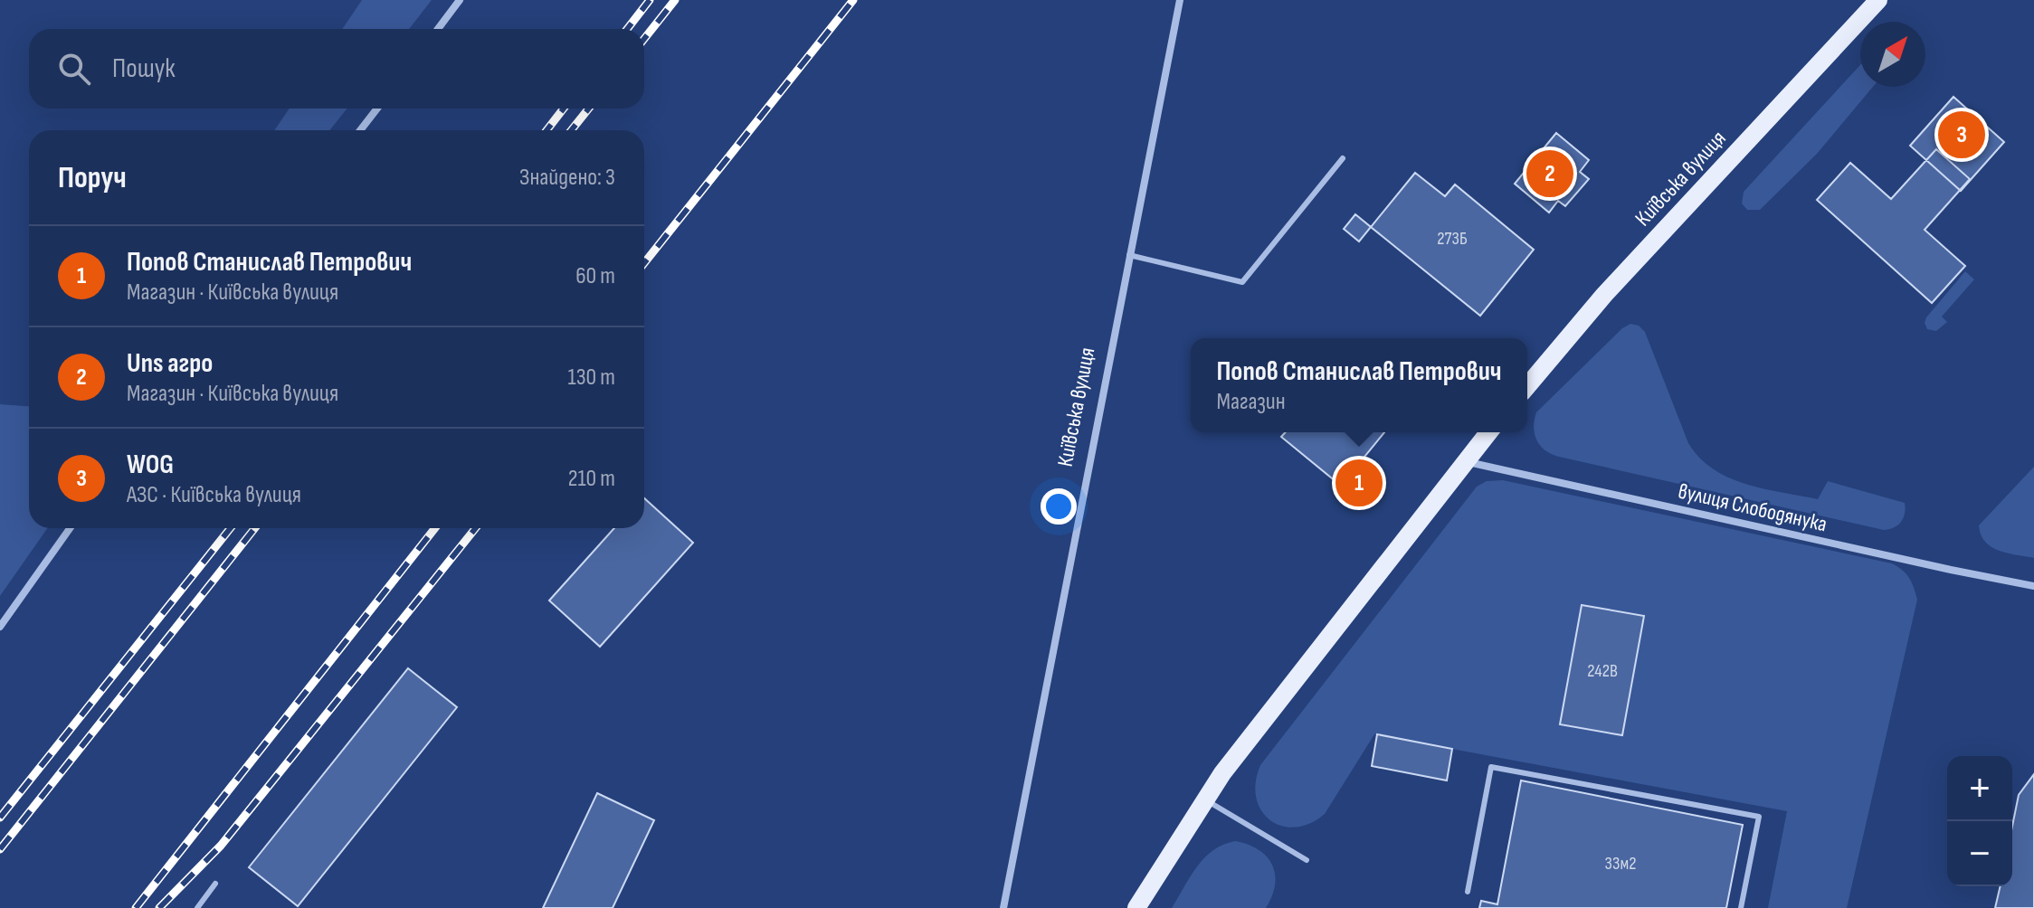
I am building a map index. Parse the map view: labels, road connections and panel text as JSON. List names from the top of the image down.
{
  "streets": {
    "main road": ["Київська вулиця"],
    "street": ["вулиця Слободянука"]
  },
  "house_numbers": ["273Б", "242В", "33м2"],
  "north": "top right",
  "page": {
    "search": "Пошук",
    "pins": ["3", "2", "1"],
    "heading": ["Поруч", "Знайдено: 3"],
    "list": [
      {
        "mark": "1",
        "name": "Попов Станислав Петрович",
        "note": "Магазин · Київська вулиця",
        "value": "60 m"
      },
      {
        "mark": "2",
        "name": "Uns агро",
        "note": "Магазин · Київська вулиця",
        "value": "130 m"
      },
      {
        "mark": "3",
        "name": "WOG",
        "note": "АЗС · Київська вулиця",
        "value": "210 m"
      }
    ],
    "popup": ["Попов Станислав Петрович", "Магазин"],
    "map_buttons": ["+", "−"]
  }
}
